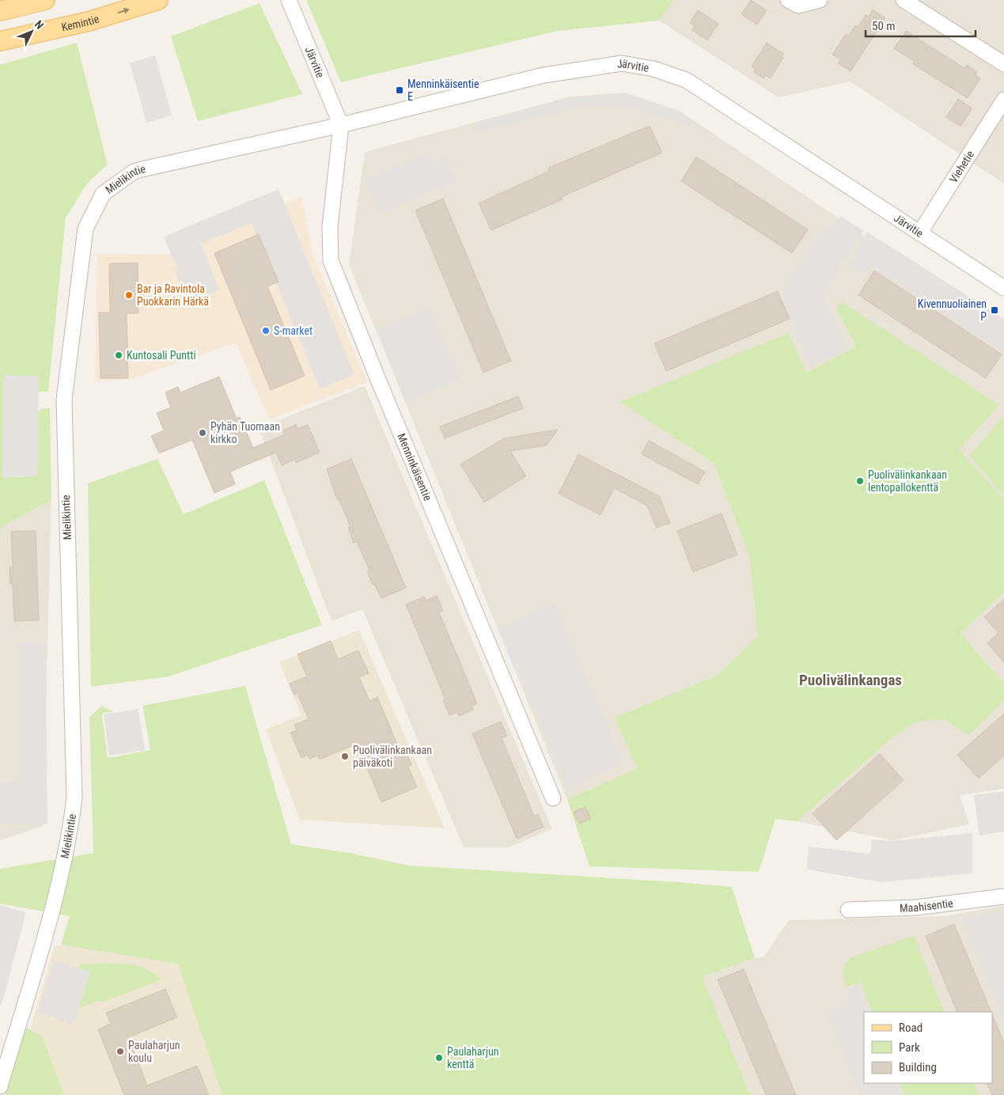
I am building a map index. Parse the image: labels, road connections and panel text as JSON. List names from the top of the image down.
{
  "streets": {
    "main road": ["Kemintie"],
    "street": [
      "Järvitie",
      "Viehetie",
      "Mielikintie",
      "Menninkäisentie",
      "Maahisentie"
    ]
  },
  "crossings": [
    ["Järvitie", "Viehetie"],
    ["Järvitie", "Mielikintie"],
    ["Järvitie", "Menninkäisentie"],
    ["Mielikintie", "Menninkäisentie"]
  ],
  "one_way": ["Kemintie"],
  "districts": ["Puolivälinkangas"],
  "places": {
    "transit": ["Menninkäisentie E", "Kivennuoliainen P"],
    "other": [
      "Bar ja Ravintola Puokkarin Härkä",
      "S-market",
      "Kuntosali Puntti",
      "Pyhän Tuomaan kirkko",
      "Puolivälinkankaan lentopallokenttä",
      "Puolivälinkankaan päiväkoti",
      "Paulaharjun koulu",
      "Paulaharjun kenttä"
    ]
  },
  "legend": ["Road", "Park", "Building"],
  "scale_bar": "50 m",
  "north": "top right"
}
